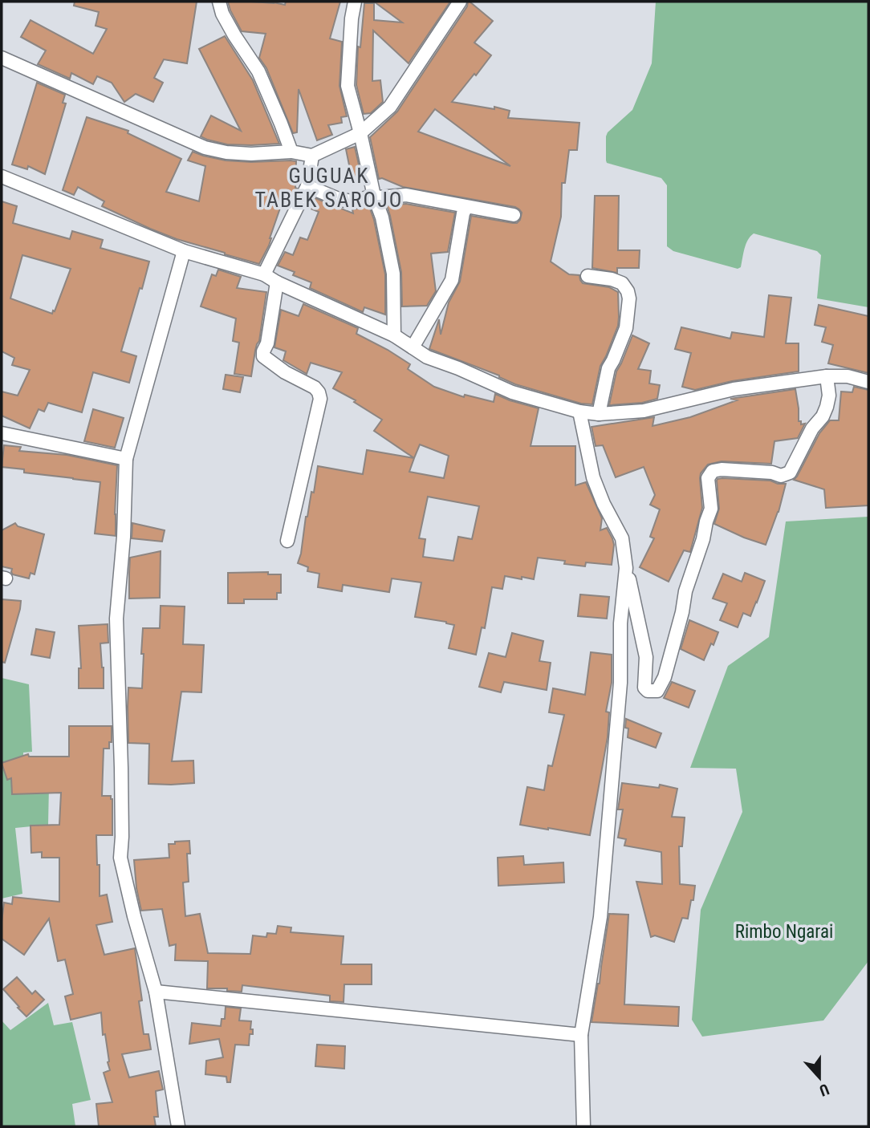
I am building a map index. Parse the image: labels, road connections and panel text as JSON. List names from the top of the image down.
{
  "districts": ["GUGUAK TABEK SAROJO"],
  "parks": ["Rimbo Ngarai"],
  "north": "bottom"
}
